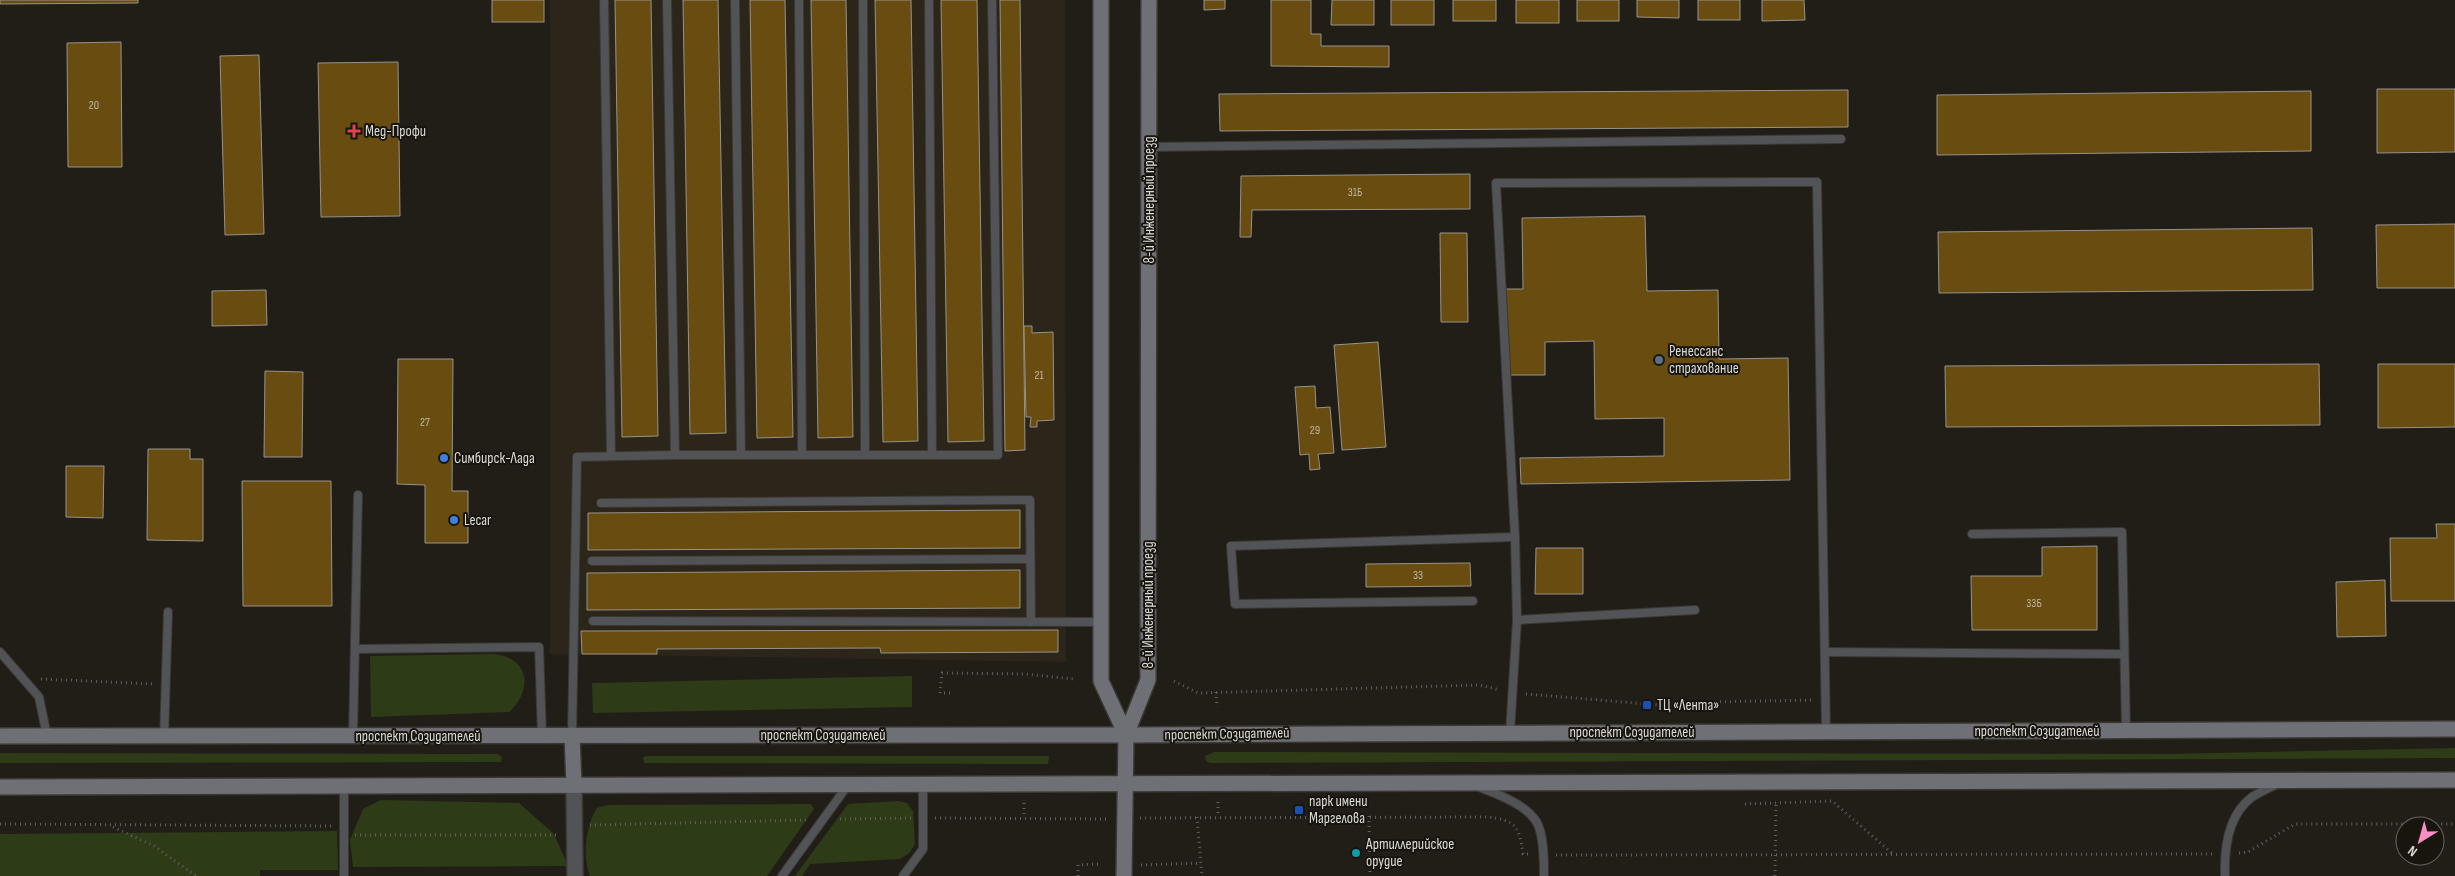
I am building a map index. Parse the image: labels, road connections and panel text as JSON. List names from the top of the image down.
{
  "streets": {
    "main road": ["8-й Инженерный проезд", "проспект Созидателей"]
  },
  "crossings": [
    ["8-й Инженерный проезд", "проспект Созидателей"]
  ],
  "places": {
    "health": ["Мед-Профи"],
    "other": [
      "Ренессанс страхование",
      "Симбирск-Лада",
      "Lecar",
      "Артиллерийское орудие"
    ],
    "transit": ["ТЦ «Лента»", "парк имени Маргелова"]
  },
  "house_numbers": [
    "20",
    "31Б",
    "21",
    "27",
    "29",
    "33",
    "33Б"
  ],
  "north": "bottom left"
}
